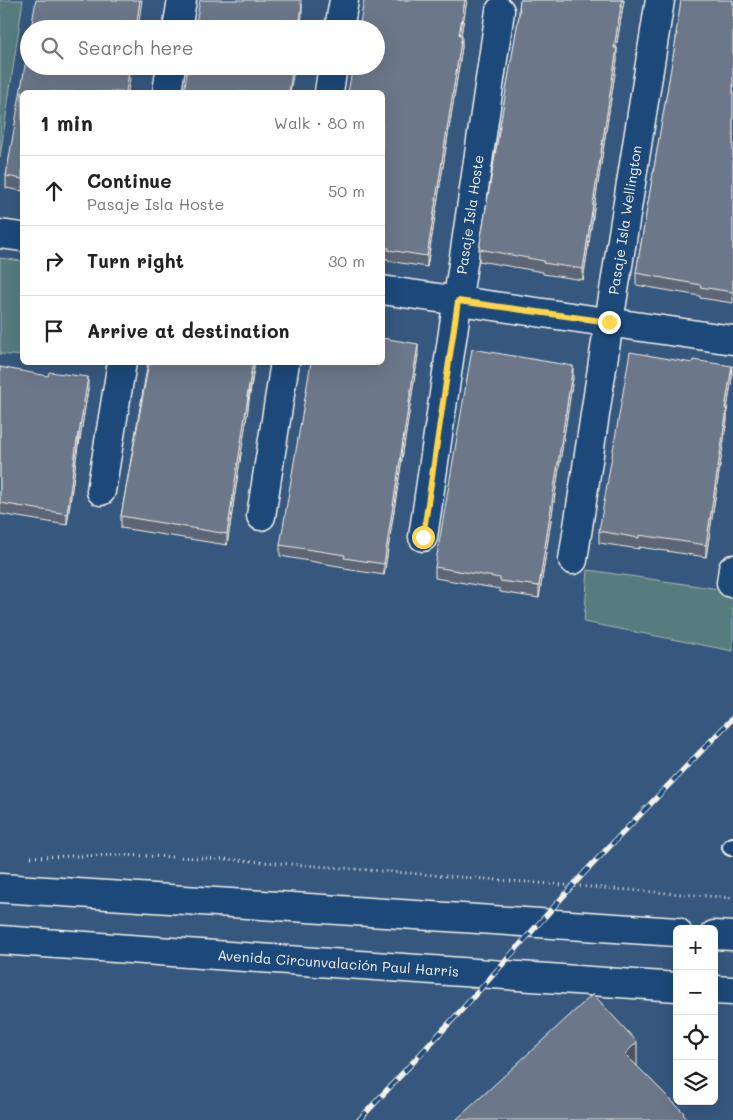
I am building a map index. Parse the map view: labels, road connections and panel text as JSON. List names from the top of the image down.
{
  "streets": {
    "street": ["Pasaje Isla Hoste", "Pasaje Isla Wellington", "Avenida Circunvalación Paul Harris"]
  },
  "page": {
    "search": "Search here",
    "heading": ["1 min", "Walk · 80 m"],
    "list": [
      ["Continue", "Pasaje Isla Hoste", "50 m"],
      ["Turn right", "30 m"],
      "Arrive at destination"
    ],
    "map_buttons": ["+", "−"]
  }
}
